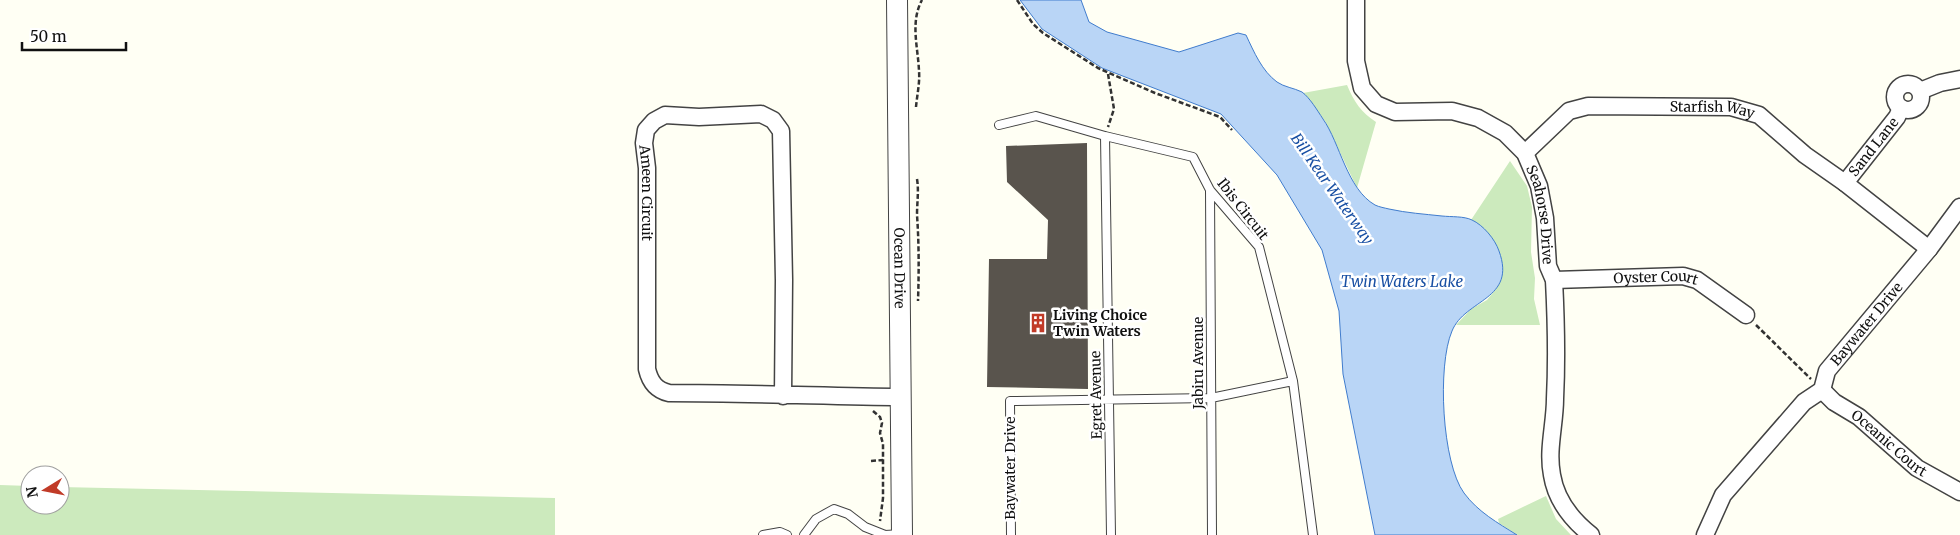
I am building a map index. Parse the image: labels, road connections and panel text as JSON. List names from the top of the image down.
{
  "streets": {
    "street": [
      "Starfish Way",
      "Sand Lane",
      "Ameen Circuit",
      "Seahorse Drive",
      "Ocean Drive",
      "Oyster Court",
      "Baywater Drive",
      "Oceanic Court"
    ],
    "lane": ["Ibis Circuit", "Jabiru Avenue", "Egret Avenue"]
  },
  "crossings": [
    ["Starfish Way", "Sand Lane"],
    ["Starfish Way", "Seahorse Drive"],
    ["Starfish Way", "Baywater Drive"],
    ["Ameen Circuit", "Ocean Drive"],
    ["Ibis Circuit", "Jabiru Avenue"],
    ["Ibis Circuit", "Egret Avenue"],
    ["Seahorse Drive", "Oyster Court"],
    ["Baywater Drive", "Egret Avenue"],
    ["Baywater Drive", "Oceanic Court"]
  ],
  "water": ["Bill Kear Waterway", "Twin Waters Lake"],
  "places": {
    "building": ["Living Choice Twin Waters"]
  },
  "scale_bar": "50 m",
  "north": "left"
}
